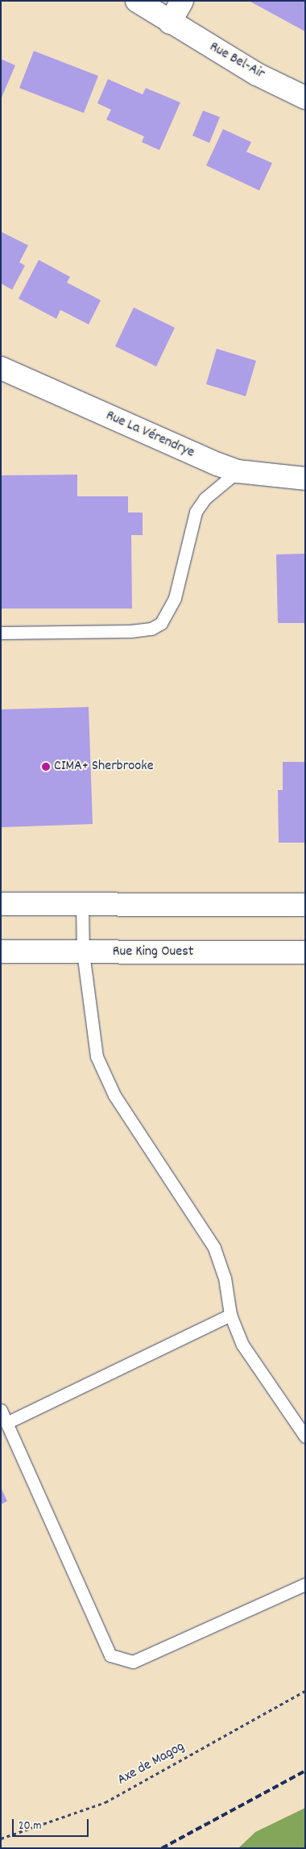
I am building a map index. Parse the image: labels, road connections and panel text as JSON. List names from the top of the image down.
{
  "streets": {
    "main road": ["Rue Bel-Air", "Rue La Vérendrye", "Rue King Ouest"],
    "path": ["Axe de Magog"]
  },
  "places": ["CIMA+ Sherbrooke"],
  "scale_bar": "20 m"
}
